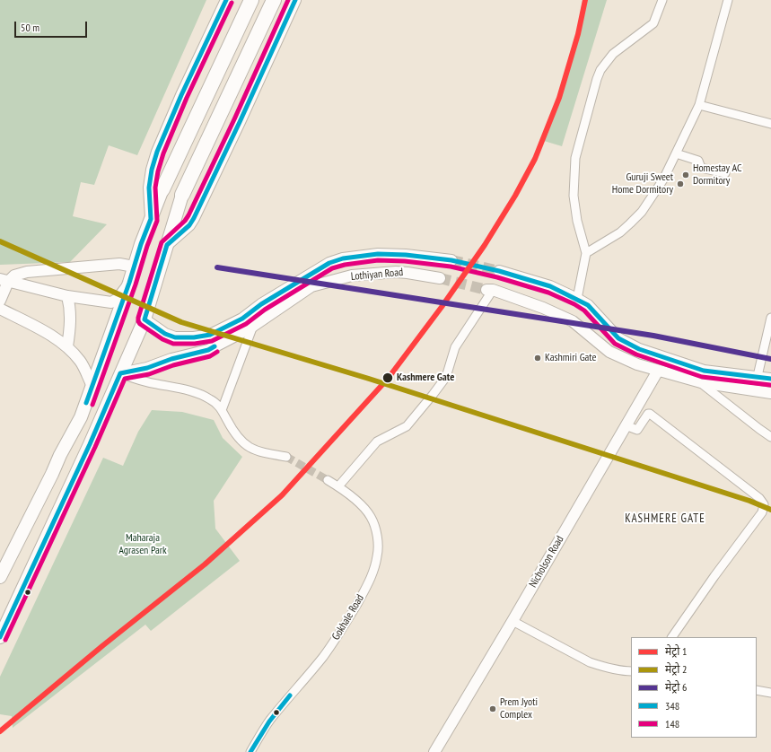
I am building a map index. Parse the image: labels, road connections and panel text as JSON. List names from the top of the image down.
{
  "streets": {
    "main road": ["Lothiyan Road", "Nicholson Road"],
    "street": ["Gokhale Road"]
  },
  "districts": ["KASHMERE GATE"],
  "parks": ["Maharaja Agrasen Park"],
  "places": [
    "Homestay AC Dormitory",
    "Guruji Sweet Home Dormitory",
    "Kashmiri Gate",
    "Kashmere Gate",
    "Prem Jyoti Complex"
  ],
  "lines": [
    "metro line 1",
    "transit line 348",
    "transit line 148",
    "metro line 2",
    "metro line 6"
  ],
  "legend": [
    "मेट्रो 1",
    "मेट्रो 2",
    "मेट्रो 6",
    "348",
    "148"
  ],
  "scale_bar": "50 m"
}
